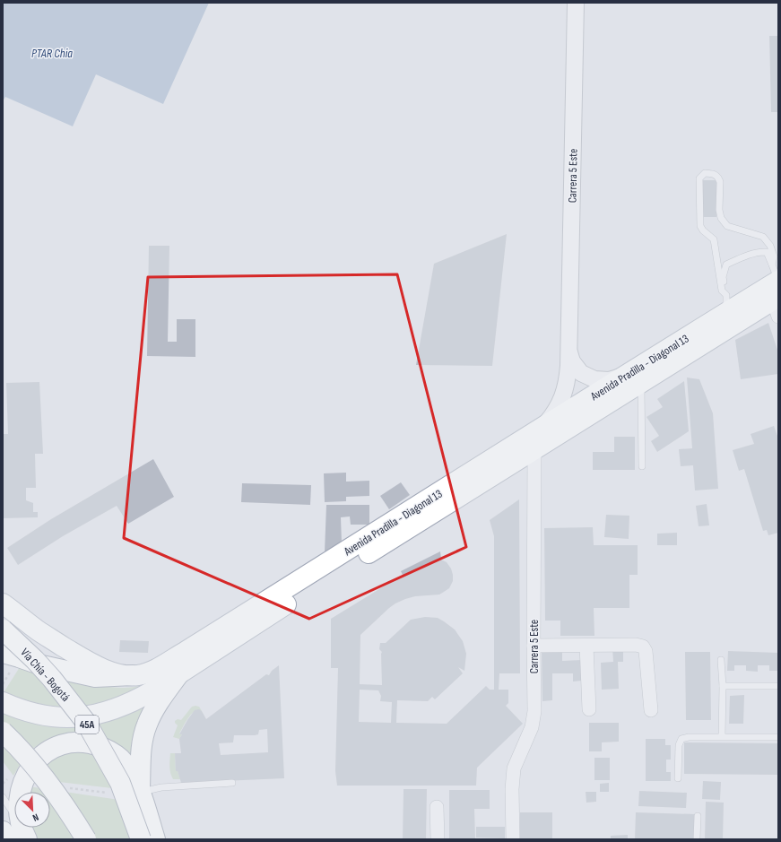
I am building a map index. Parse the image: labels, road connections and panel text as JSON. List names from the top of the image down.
{
  "streets": {
    "main road": ["Avenida Pradilla - Diagonal 13", "Vía Chía - Bogotá", "45A"],
    "street": ["Carrera 5 Este"]
  },
  "crossings": [
    ["Carrera 5 Este", "Avenida Pradilla - Diagonal 13"]
  ],
  "water": ["PTAR Chia"],
  "north": "bottom right"
}
